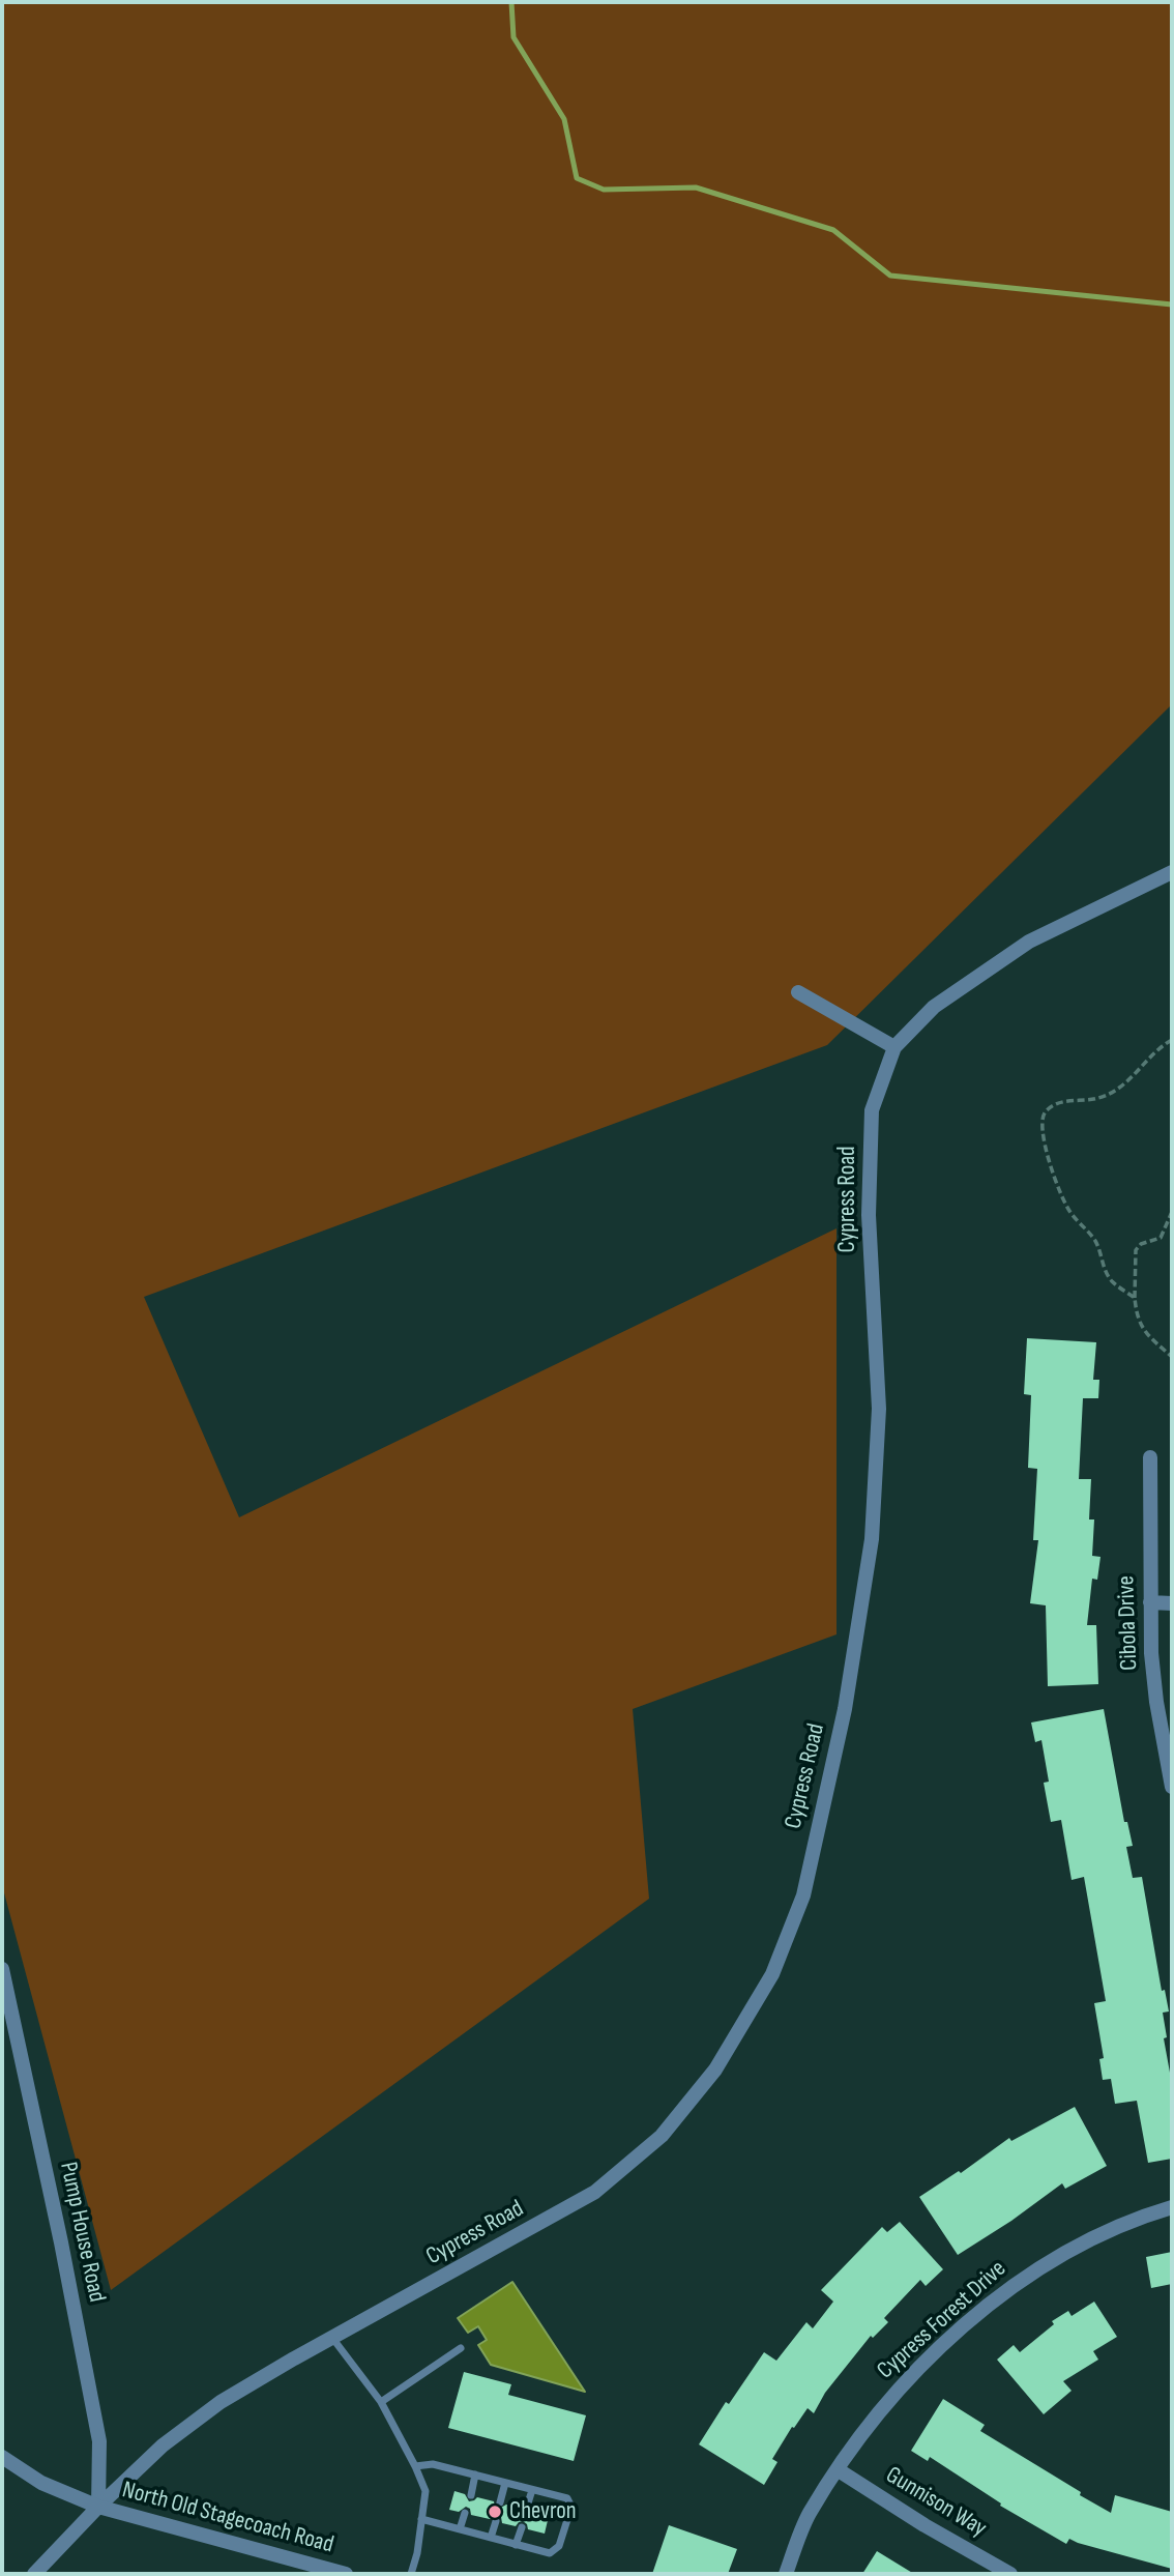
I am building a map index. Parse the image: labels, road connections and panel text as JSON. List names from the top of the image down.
{
  "streets": {
    "street": [
      "Cypress Road",
      "Cibola Drive",
      "Pump House Road",
      "Cypress Forest Drive",
      "Gunnison Way",
      "North Old Stagecoach Road"
    ]
  },
  "crossings": [
    ["Cypress Road", "Pump House Road"],
    ["Cypress Road", "North Old Stagecoach Road"],
    ["Pump House Road", "North Old Stagecoach Road"],
    ["Cypress Forest Drive", "Gunnison Way"]
  ],
  "places": ["Chevron"]
}
